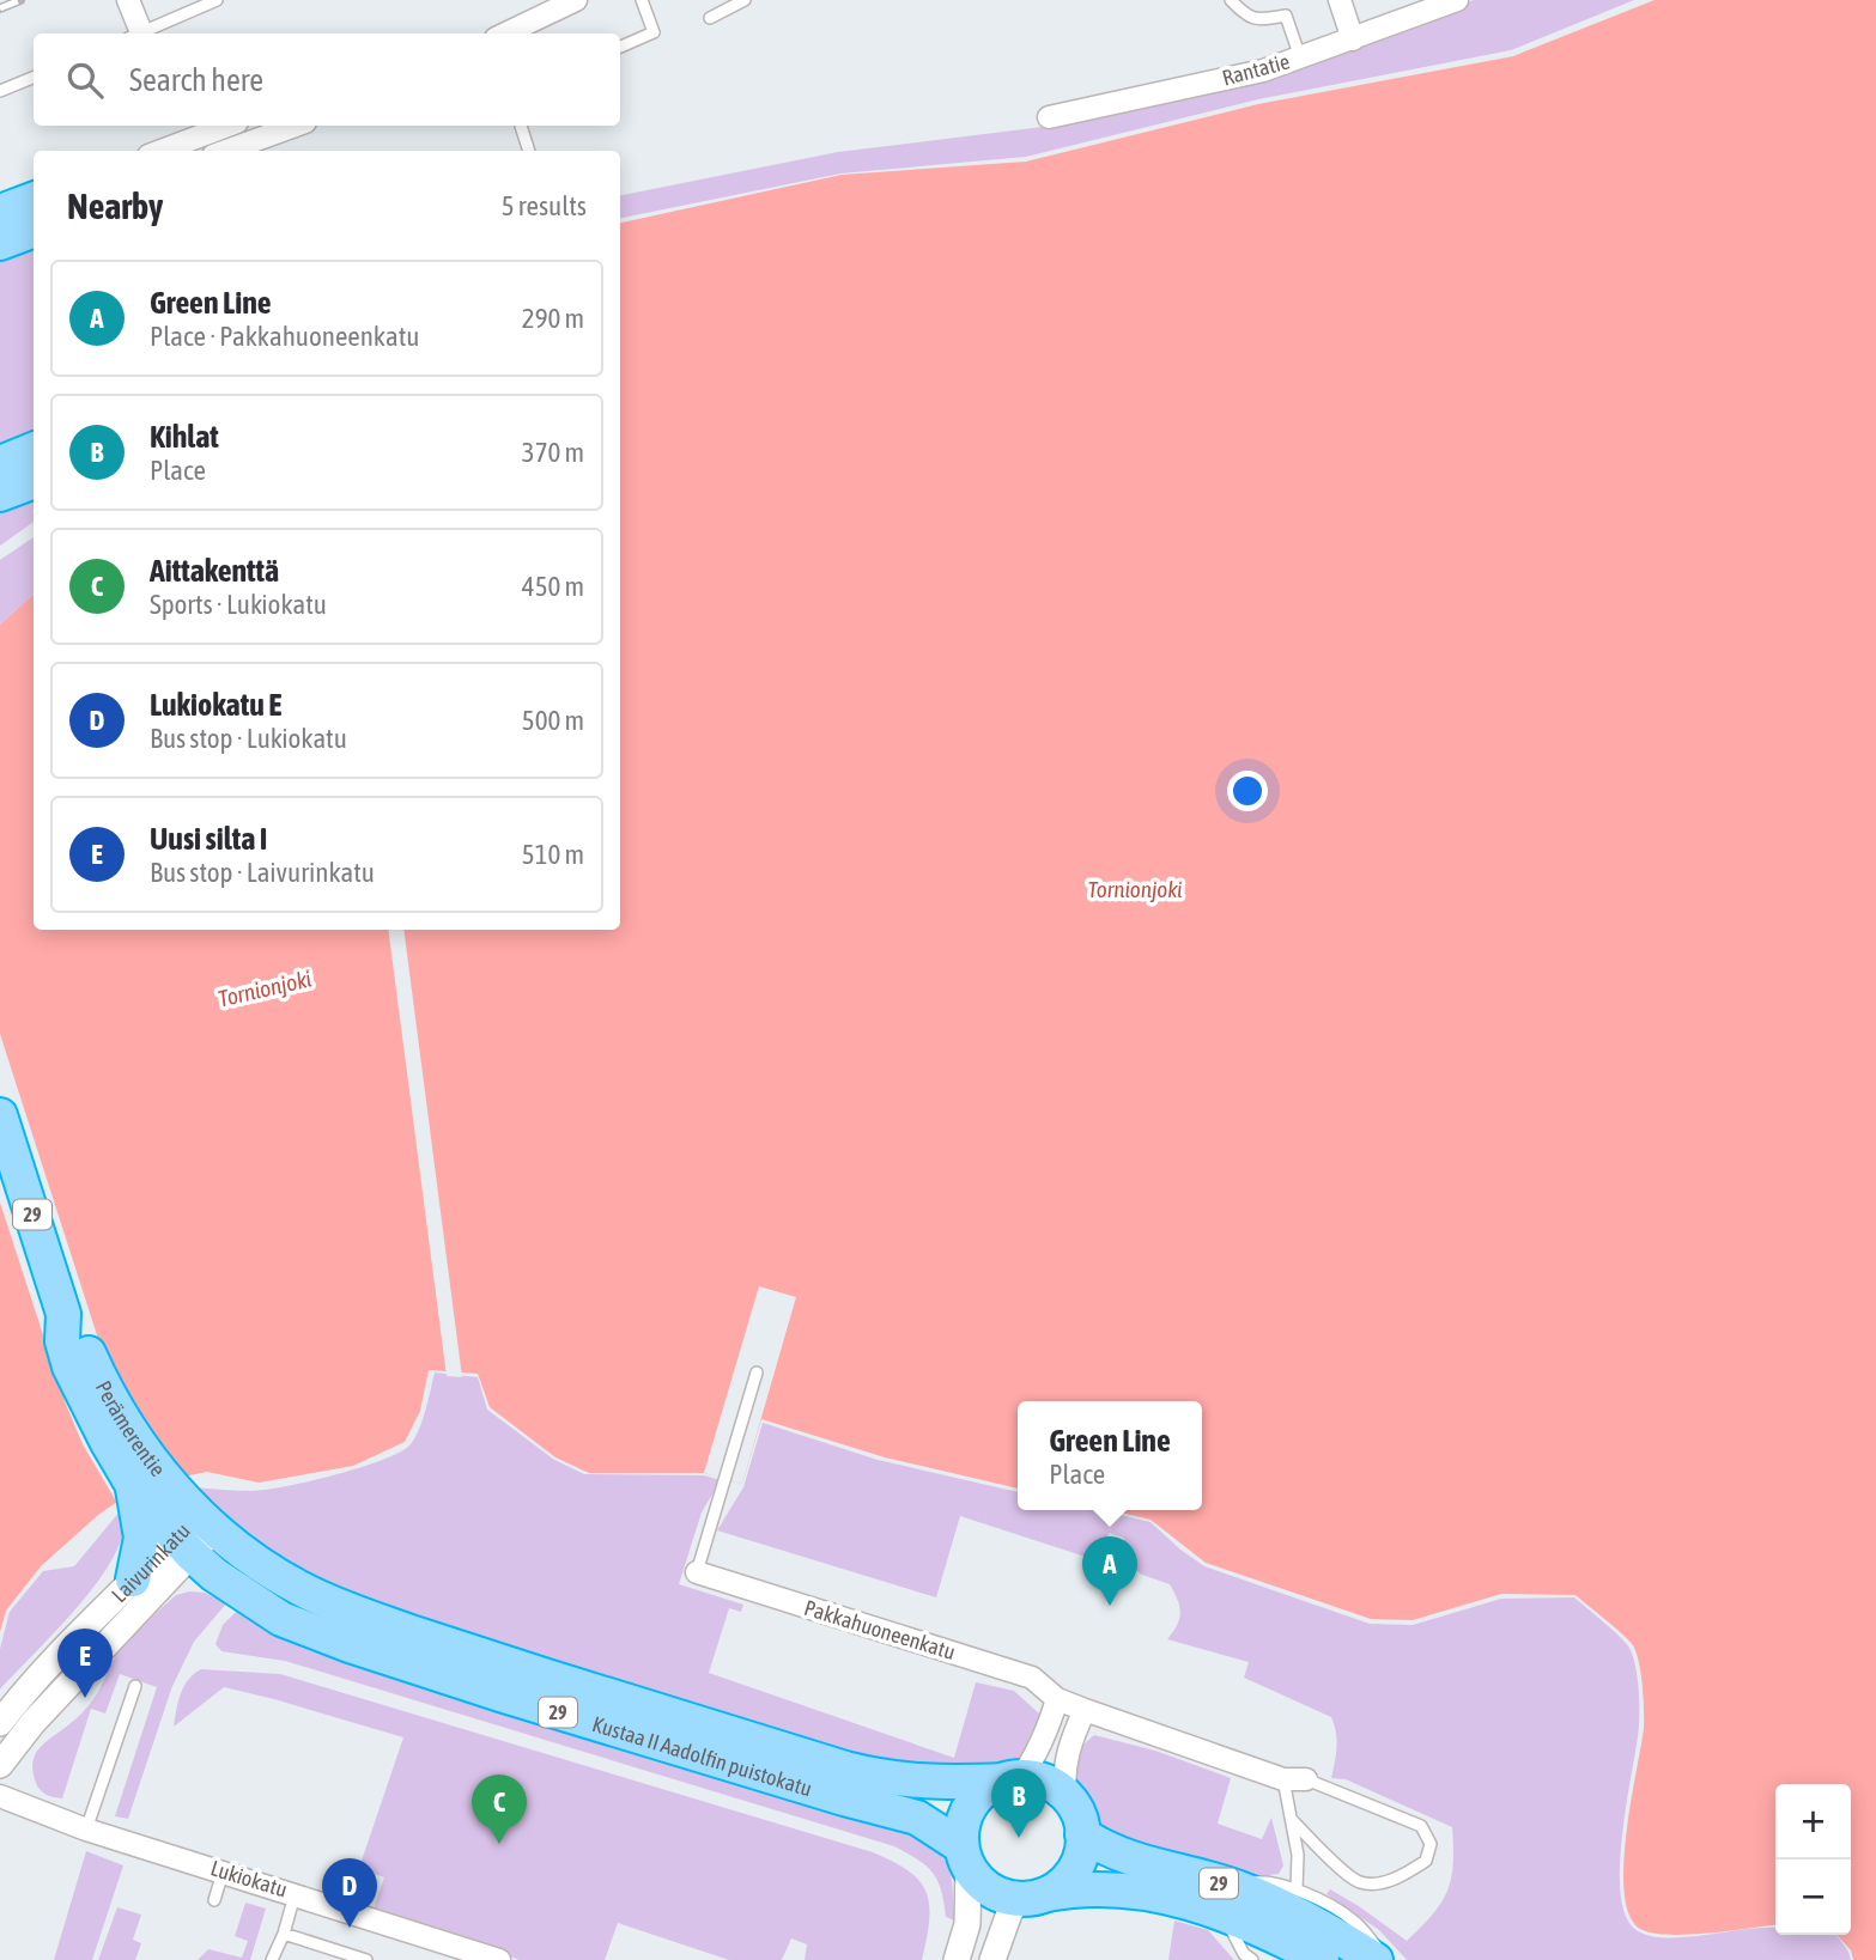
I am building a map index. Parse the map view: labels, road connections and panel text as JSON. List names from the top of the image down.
{
  "streets": {
    "highway": ["29", "Perämerentie", "Kustaa II Aadolfin puistokatu"],
    "street": [
      "Rantatie",
      "Laivurinkatu",
      "Pakkahuoneenkatu",
      "Lukiokatu"
    ]
  },
  "crossings": [
    ["29", "Kustaa II Aadolfin puistokatu"],
    ["Perämerentie", "Laivurinkatu"],
    ["Perämerentie", "Kustaa II Aadolfin puistokatu"],
    ["Laivurinkatu", "Kustaa II Aadolfin puistokatu"]
  ],
  "water": ["Tornionjoki"],
  "page": {
    "search": "Search here",
    "heading": ["Nearby", "5 results"],
    "list": [
      {
        "mark": "A",
        "name": "Green Line",
        "note": "Place · Pakkahuoneenkatu",
        "value": "290 m"
      },
      {
        "mark": "B",
        "name": "Kihlat",
        "note": "Place",
        "value": "370 m"
      },
      {
        "mark": "C",
        "name": "Aittakenttä",
        "note": "Sports · Lukiokatu",
        "value": "450 m"
      },
      {
        "mark": "D",
        "name": "Lukiokatu E",
        "note": "Bus stop · Lukiokatu",
        "value": "500 m"
      },
      {
        "mark": "E",
        "name": "Uusi silta I",
        "note": "Bus stop · Laivurinkatu",
        "value": "510 m"
      }
    ],
    "popup": ["Green Line", "Place"],
    "pins": [
      "A",
      "E",
      "B",
      "C",
      "D"
    ],
    "map_buttons": ["+", "−"]
  }
}
